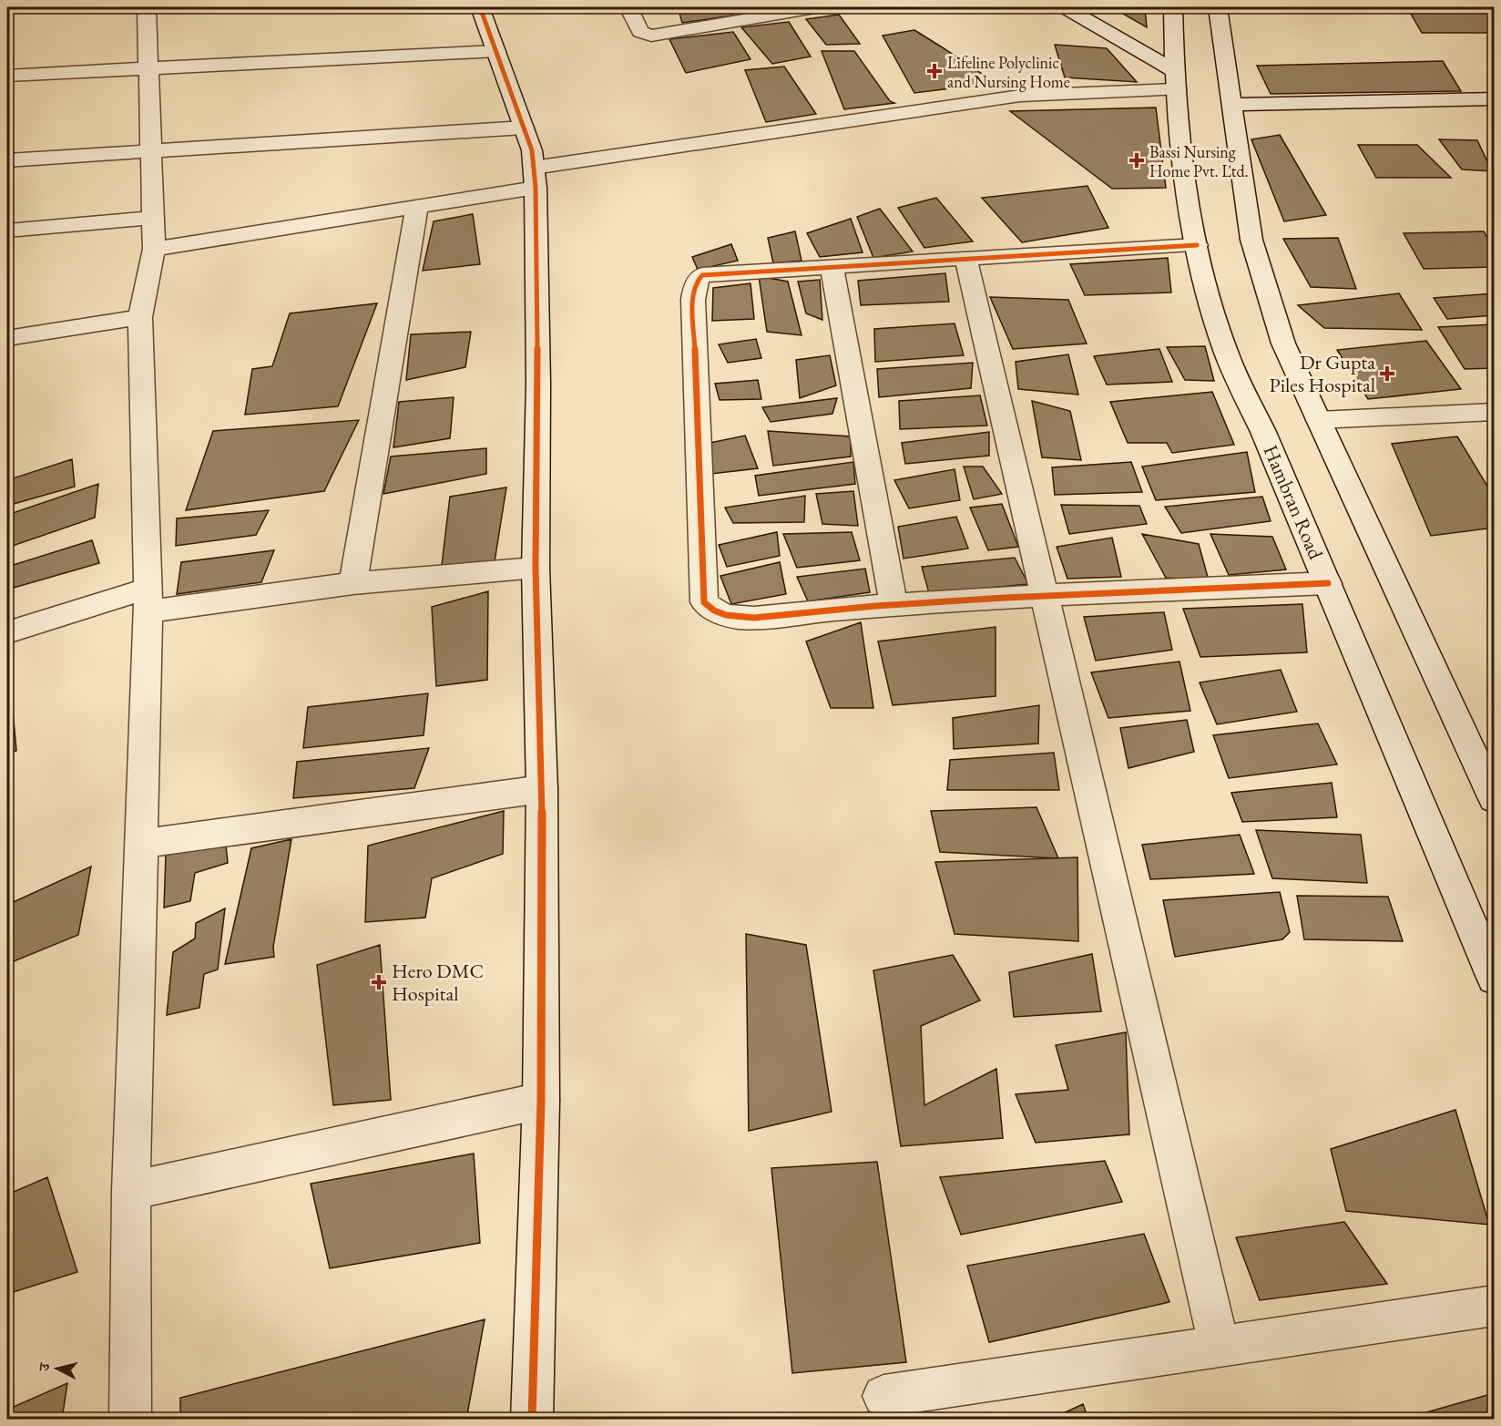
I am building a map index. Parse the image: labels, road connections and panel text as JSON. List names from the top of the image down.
{
  "streets": {
    "street": ["Hambran Road"]
  },
  "places": {
    "health": [
      "Lifeline Polyclinic and Nursing Home",
      "Bassi Nursing Home Pvt. Ltd.",
      "Dr Gupta Piles Hospital",
      "Hero DMC Hospital"
    ]
  },
  "north": "left"
}
